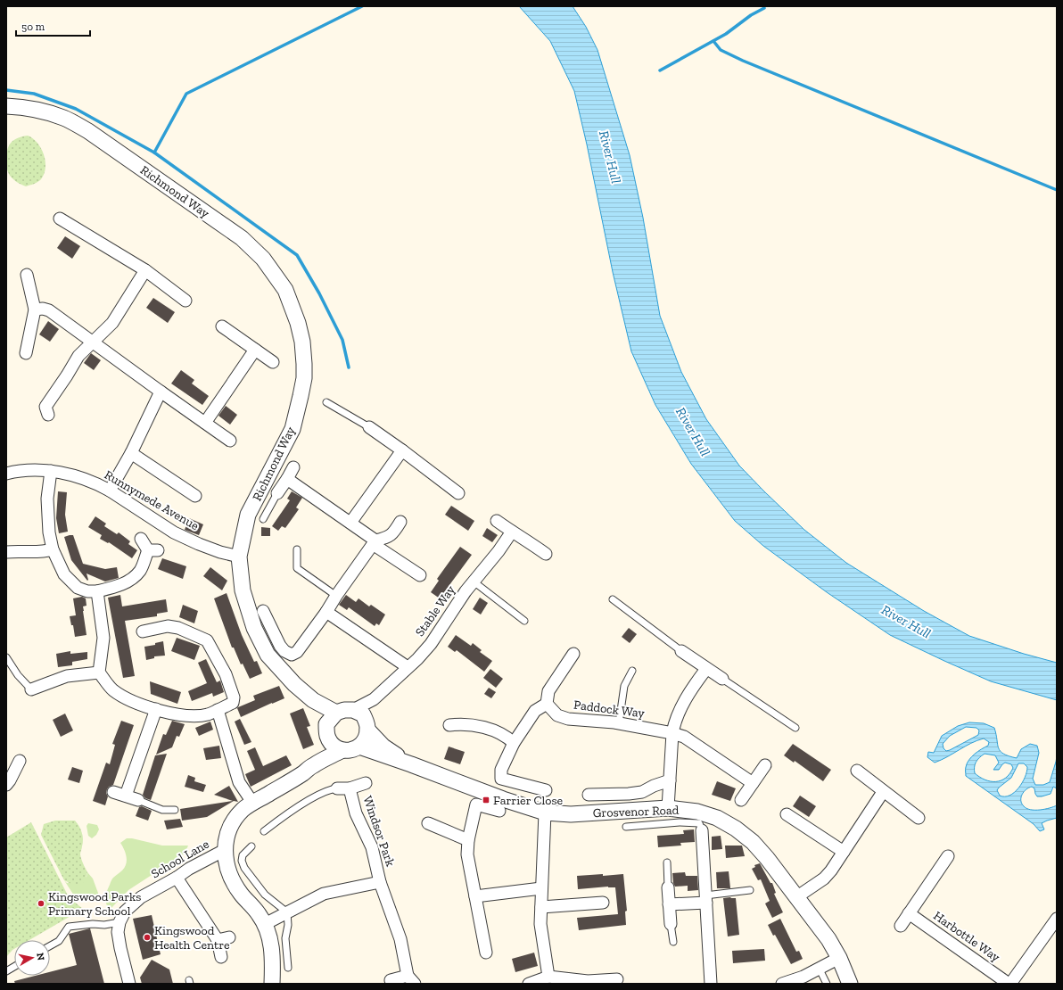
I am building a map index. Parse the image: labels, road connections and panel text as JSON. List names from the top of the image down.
{
  "streets": {
    "street": [
      "Richmond Way",
      "Runnymede Avenue",
      "Stable Way",
      "Paddock Way",
      "Grosvenor Road",
      "Windsor Park",
      "School Lane",
      "Harbottle Way"
    ]
  },
  "crossings": [
    ["Richmond Way", "Runnymede Avenue"],
    ["Richmond Way", "Stable Way"],
    ["Richmond Way", "Grosvenor Road"],
    ["Stable Way", "Grosvenor Road"]
  ],
  "water": ["River Hull"],
  "places": {
    "transit": ["Farrier Close"],
    "other": ["Kingswood Parks Primary School", "Kingswood Health Centre"]
  },
  "scale_bar": "50 m",
  "north": "right"
}
